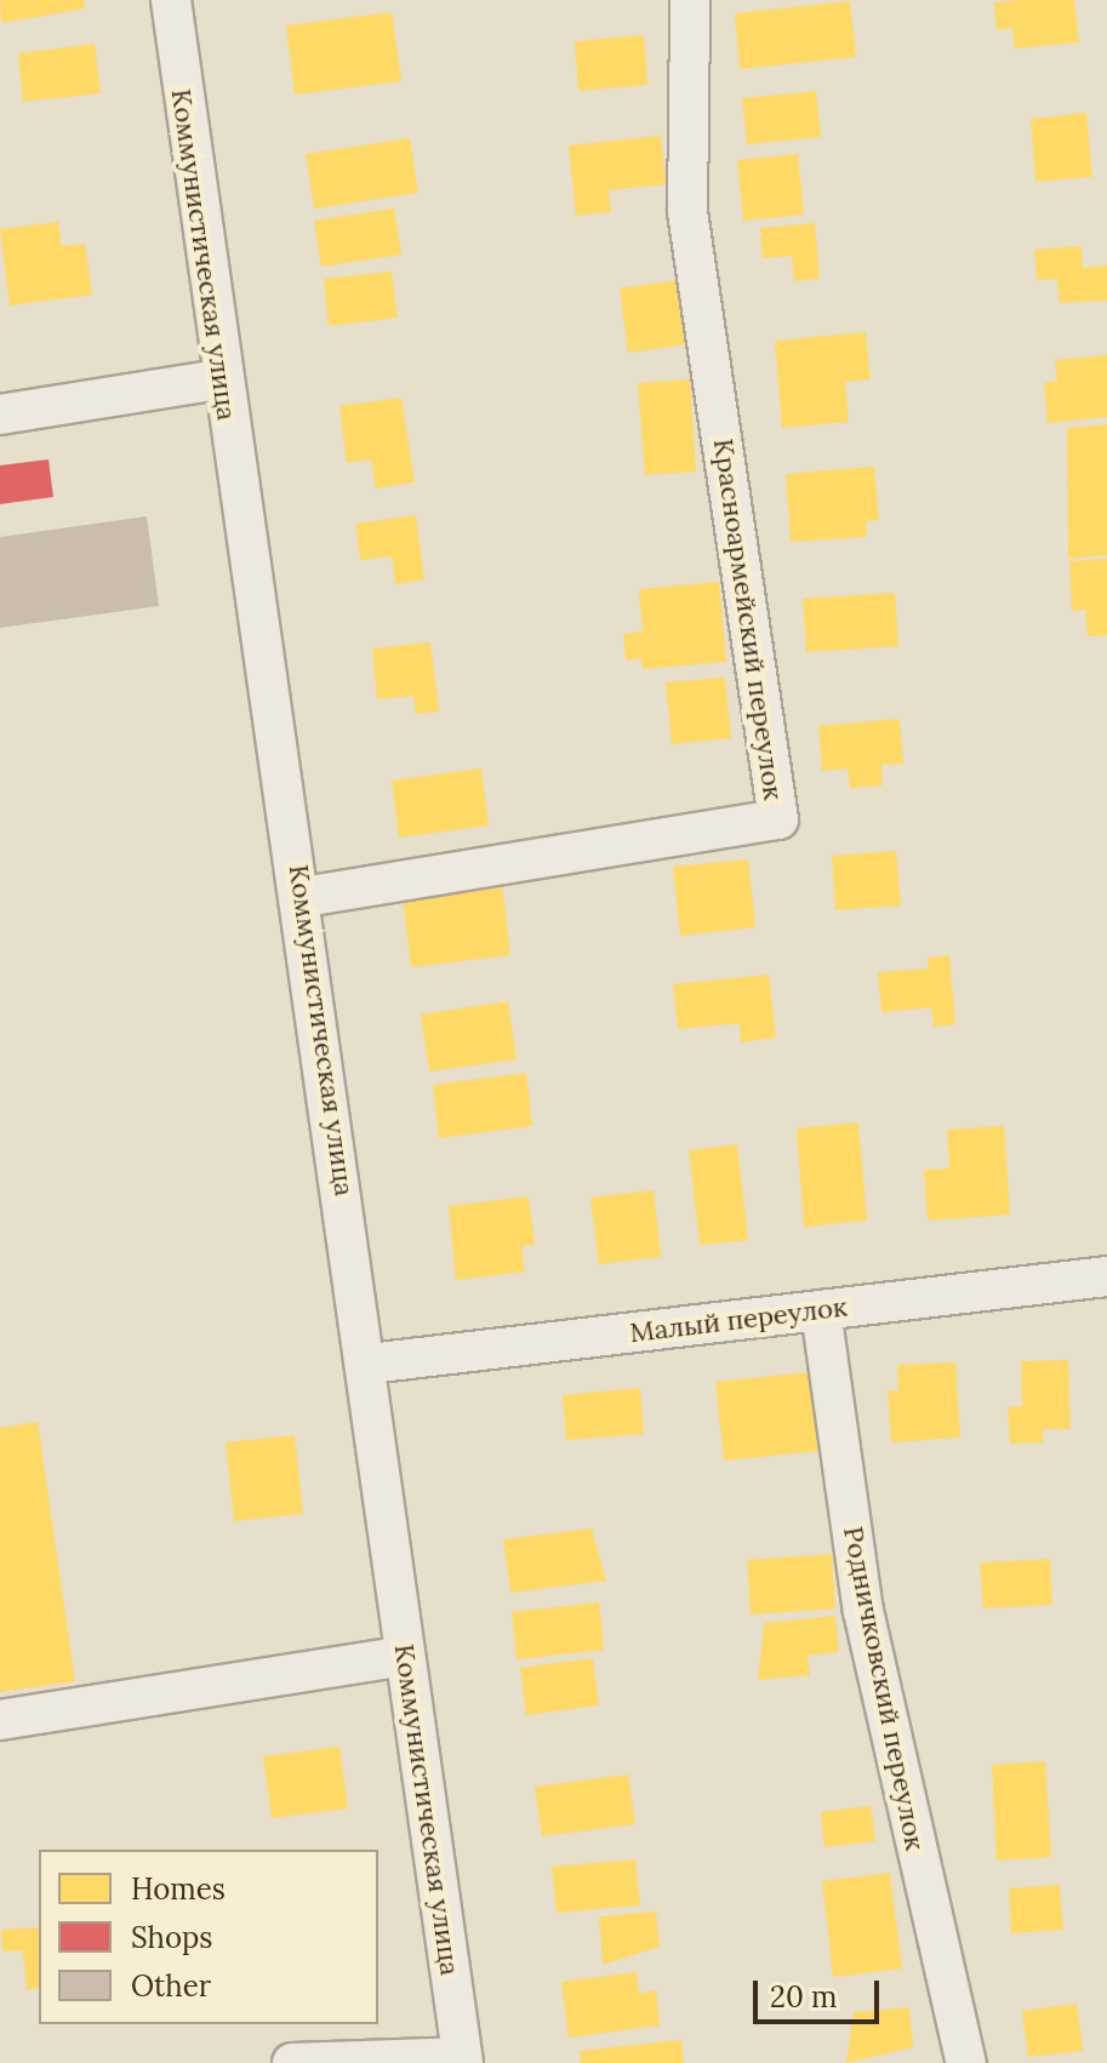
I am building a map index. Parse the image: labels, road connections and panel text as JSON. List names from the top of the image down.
{
  "streets": {
    "street": [
      "Коммунистическая улица",
      "Красноармейский переулок",
      "Малый переулок",
      "Родничковский переулок"
    ]
  },
  "crossings": [
    ["Коммунистическая улица", "Красноармейский переулок"],
    ["Коммунистическая улица", "Малый переулок"],
    ["Малый переулок", "Родничковский переулок"]
  ],
  "legend": ["Homes", "Shops", "Other"],
  "scale_bar": "20 m"
}
